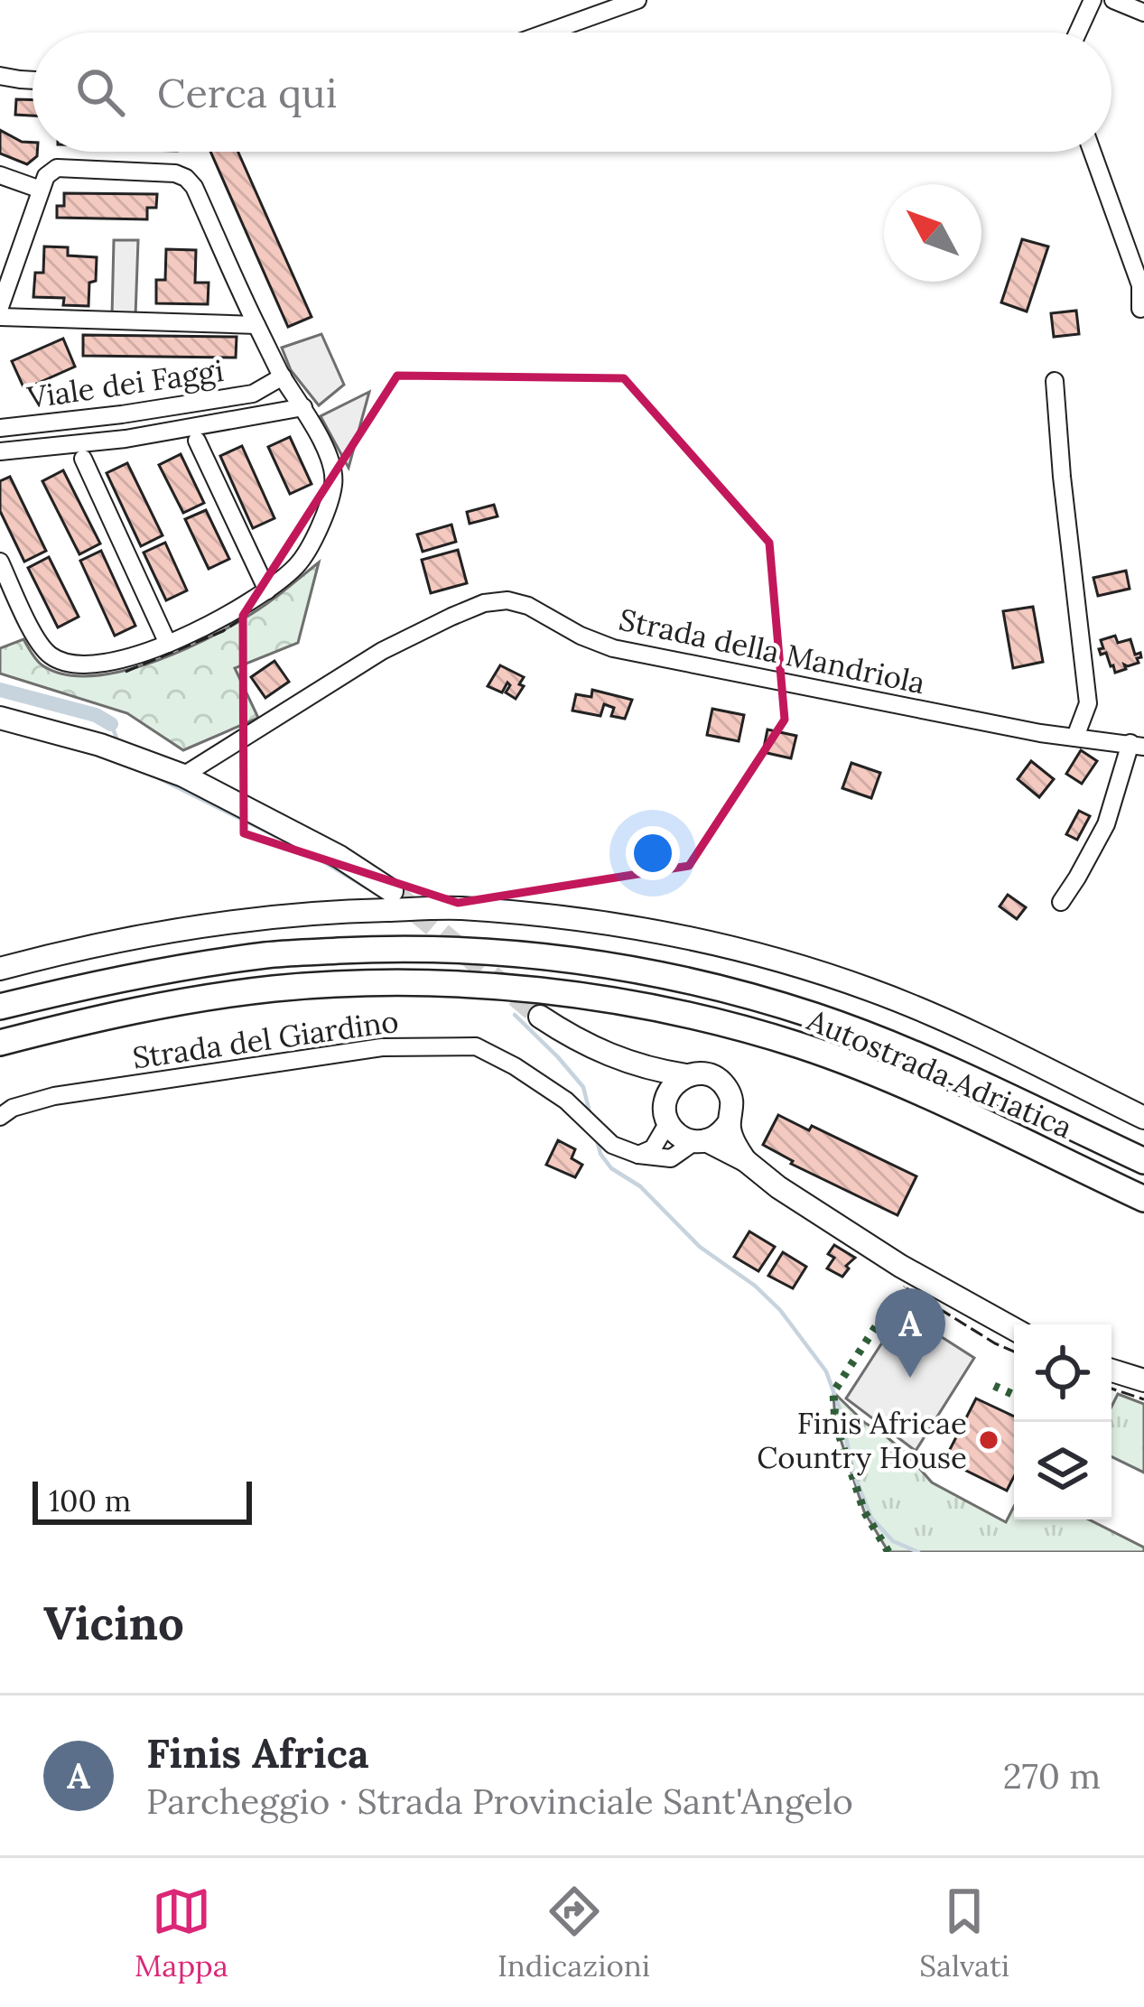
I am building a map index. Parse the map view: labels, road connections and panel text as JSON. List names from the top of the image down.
{
  "streets": {
    "highway": ["Autostrada Adriatica"],
    "street": ["Viale dei Faggi", "Strada della Mandriola", "Strada del Giardino"]
  },
  "places": ["Finis Africae Country House"],
  "scale_bar": "100 m",
  "north": "top left",
  "page": {
    "search": "Cerca qui",
    "pins": "A",
    "scale": "100 m",
    "heading": "Vicino",
    "list": [
      {
        "mark": "A",
        "name": "Finis Africa",
        "note": "Parcheggio · Strada Provinciale Sant'Angelo",
        "value": "270 m"
      }
    ],
    "nav": ["Mappa", "Indicazioni", "Salvati"]
  }
}
